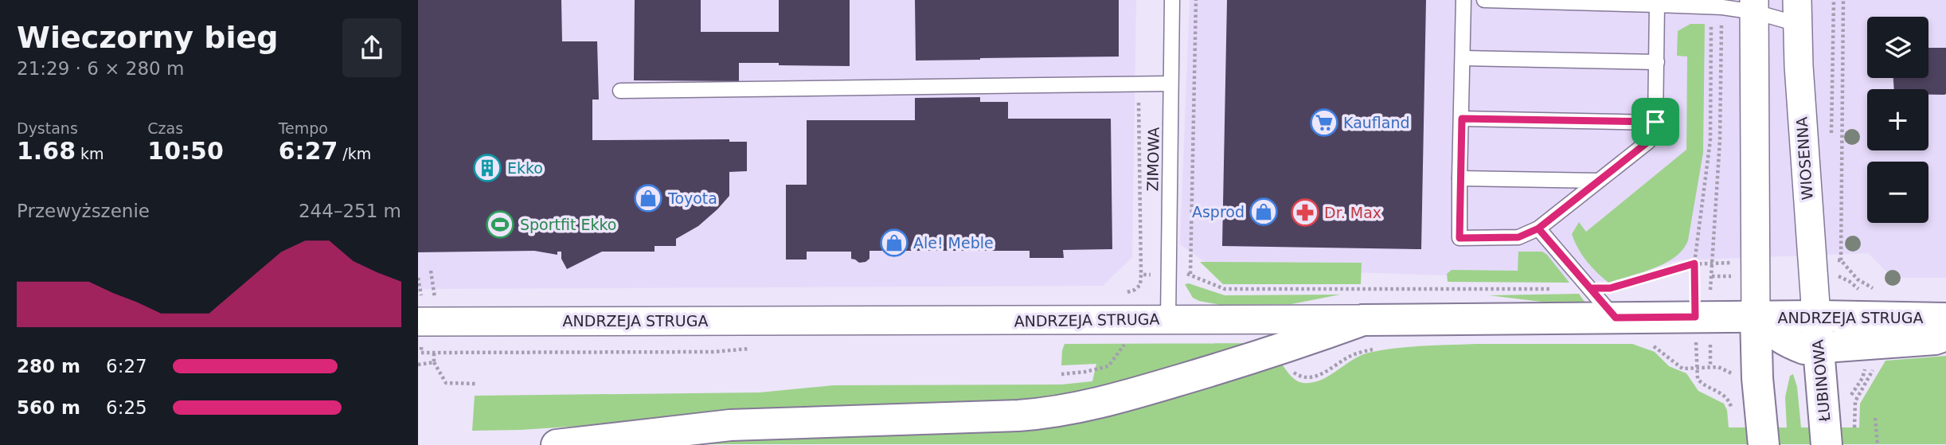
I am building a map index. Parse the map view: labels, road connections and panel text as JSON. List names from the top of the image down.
{
  "streets": {
    "street": ["WIOSENNA", "ANDRZEJA STRUGA", "ŁUBINOWA"],
    "lane": ["ZIMOWA"]
  },
  "crossings": [
    ["WIOSENNA", "ANDRZEJA STRUGA"],
    ["WIOSENNA", "ŁUBINOWA"],
    ["ZIMOWA", "ANDRZEJA STRUGA"],
    ["ANDRZEJA STRUGA", "ŁUBINOWA"]
  ],
  "places": {
    "supermarket": ["Kaufland"],
    "building": ["Ekko"],
    "shop": ["Toyota", "Asprod", "Ale! Meble"],
    "pharmacy": ["Dr. Max"],
    "sports": ["Sportfit Ekko"]
  },
  "page": {
    "heading": ["Wieczorny bieg", "21:29 · 6 × 280 m"],
    "map_buttons": ["+", "−"],
    "stats": [
      ["Dystans", "1.68 km"],
      ["Czas", "10:50"],
      ["Tempo", "6:27 /km"]
    ],
    "chart": ["Przewyższenie", "244–251 m"],
    "list": [
      {
        "name": "280 m",
        "note": "6:27"
      },
      {
        "name": "560 m",
        "note": "6:25"
      }
    ]
  }
}
